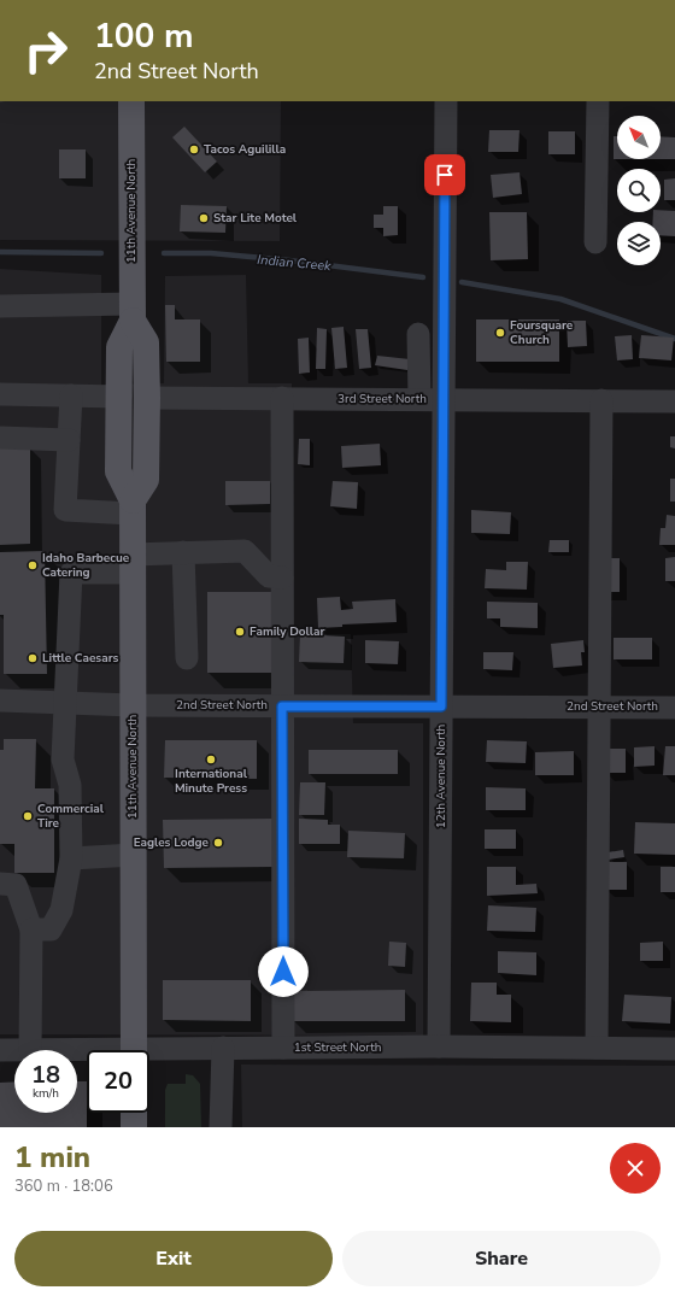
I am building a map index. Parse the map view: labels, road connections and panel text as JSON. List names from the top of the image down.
{
  "streets": {
    "main road": ["11th Avenue North"],
    "street": [
      "3rd Street North",
      "2nd Street North",
      "12th Avenue North",
      "1st Street North"
    ]
  },
  "crossings": [
    ["11th Avenue North", "2nd Street North"],
    ["3rd Street North", "12th Avenue North"],
    ["2nd Street North", "12th Avenue North"],
    ["12th Avenue North", "1st Street North"]
  ],
  "water": ["Indian Creek"],
  "places": [
    "Tacos Aguililla",
    "Star Lite Motel",
    "Foursquare Church",
    "Idaho Barbecue Catering",
    "Family Dollar",
    "Little Caesars",
    "International Minute Press",
    "Commercial Tire",
    "Eagles Lodge"
  ],
  "north": "top left",
  "page": {
    "turn": ["100 m", "2nd Street North"],
    "speed": "18 km/h",
    "limit": "20",
    "heading": ["1 min", "360 m · 18:06"],
    "buttons": ["Exit", "Share"]
  }
}
